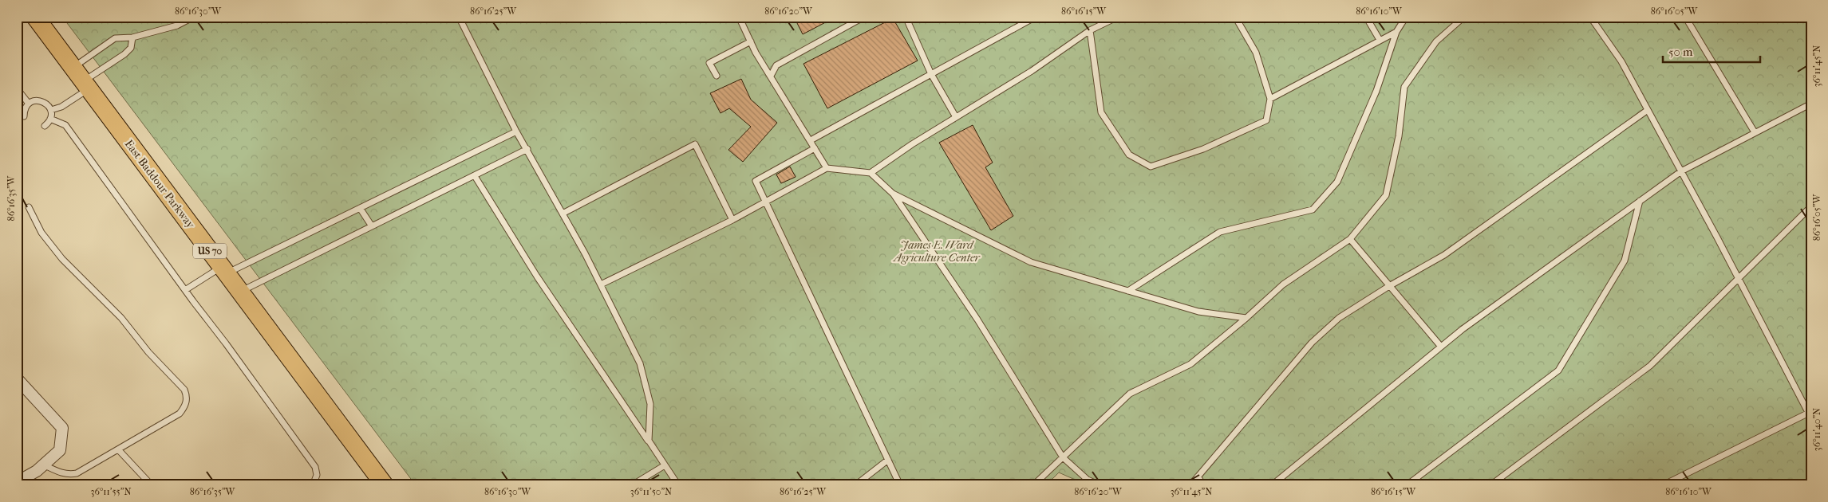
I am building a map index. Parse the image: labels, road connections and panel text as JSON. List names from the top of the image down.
{
  "streets": {
    "main road": ["East Baddour Parkway", "US 70"]
  },
  "parks": ["James E. Ward Agriculture Center"],
  "scale_bar": "50 m",
  "coordinates": [
    "86°16'30\"W",
    "86°16'25\"W",
    "86°16'20\"W",
    "86°16'15\"W",
    "86°16'10\"W",
    "86°16'05\"W",
    "36°11'45\"N",
    "86°16'35\"W",
    "36°11'40\"N",
    "36°11'55\"N",
    "36°11'50\"N"
  ]
}
